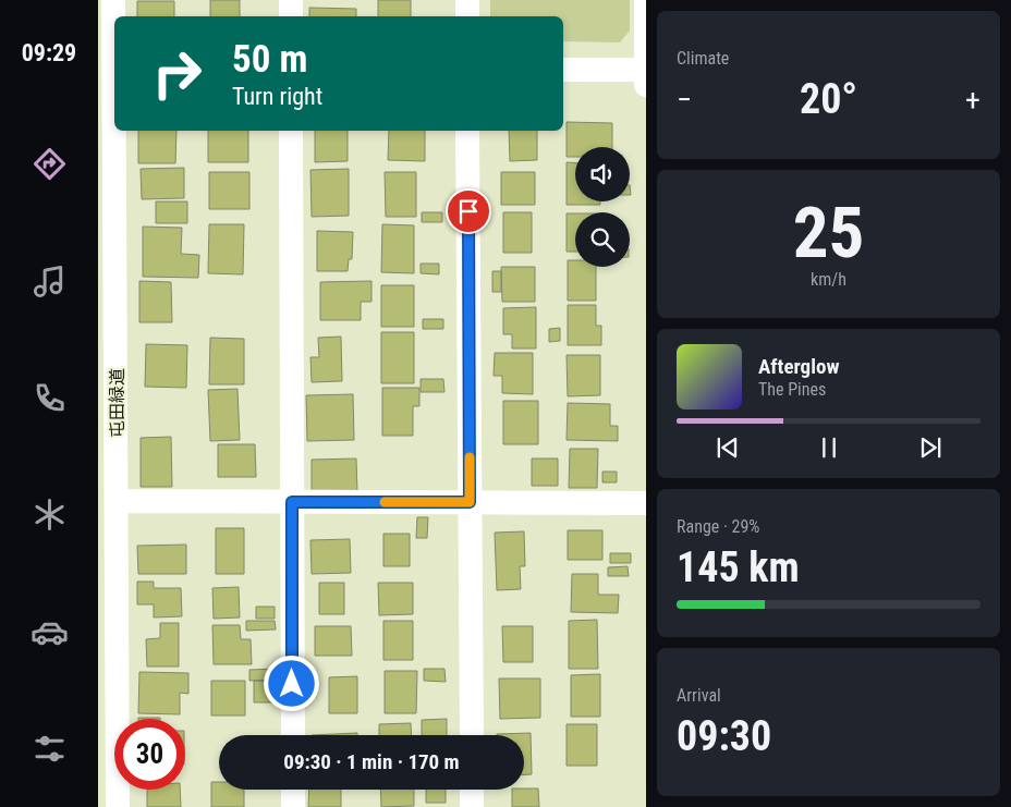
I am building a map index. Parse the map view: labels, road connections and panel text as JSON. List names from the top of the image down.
{
  "streets": {
    "street": ["屯田緑道"]
  },
  "page": {
    "tabs": "09:29",
    "tile": [
      "Climate",
      ["25", "km/h"],
      ["Range · 29%", "145 km"],
      ["Arrival", "09:30"]
    ],
    "turn": ["50 m", "Turn right"],
    "heat": ["−", "20°", "+"],
    "song": ["Afterglow", "The Pines"],
    "limit": "30",
    "trip": "09:30 · 1 min · 170 m"
  }
}
